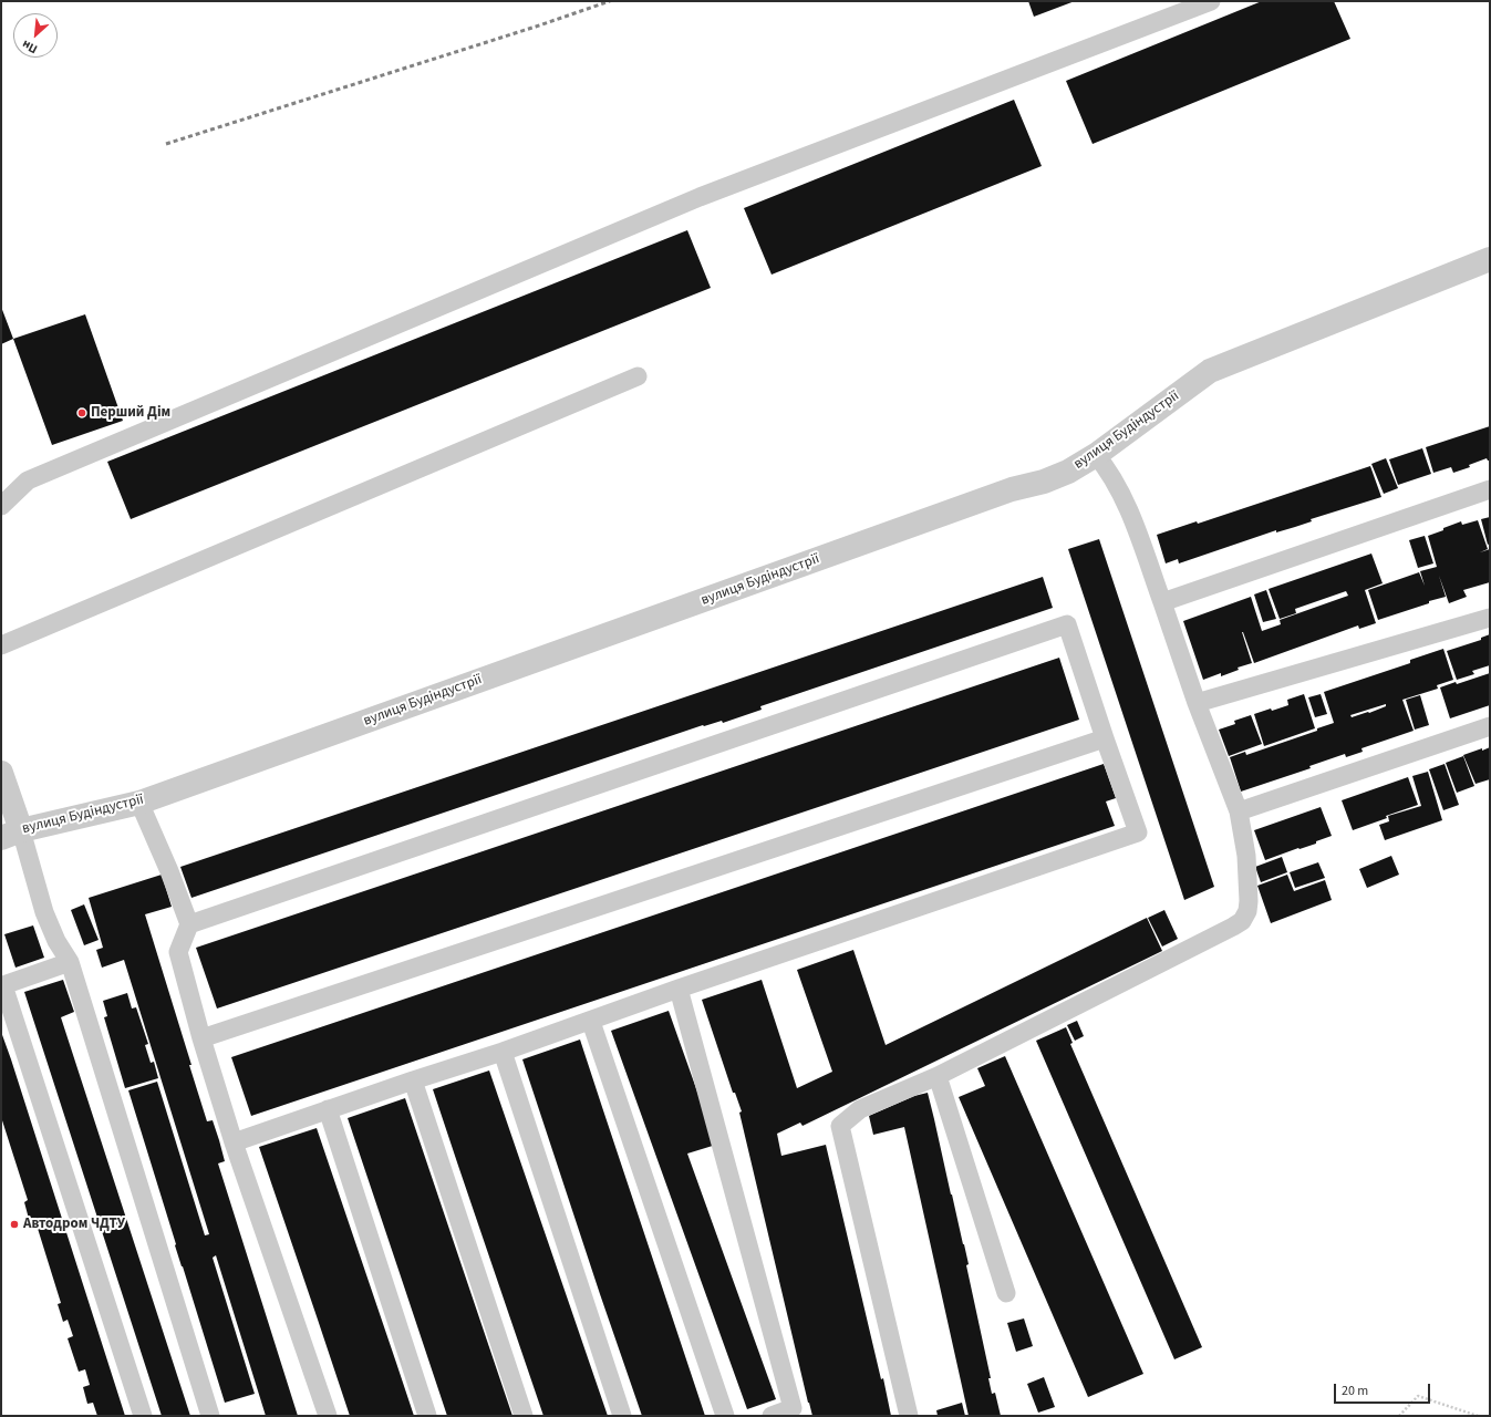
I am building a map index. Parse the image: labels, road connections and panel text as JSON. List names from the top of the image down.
{
  "streets": {
    "street": ["вулиця Будіндустрії"]
  },
  "places": ["Перший Дім", "Автодром ЧДТУ"],
  "scale_bar": "20 m",
  "north": "bottom left"
}
